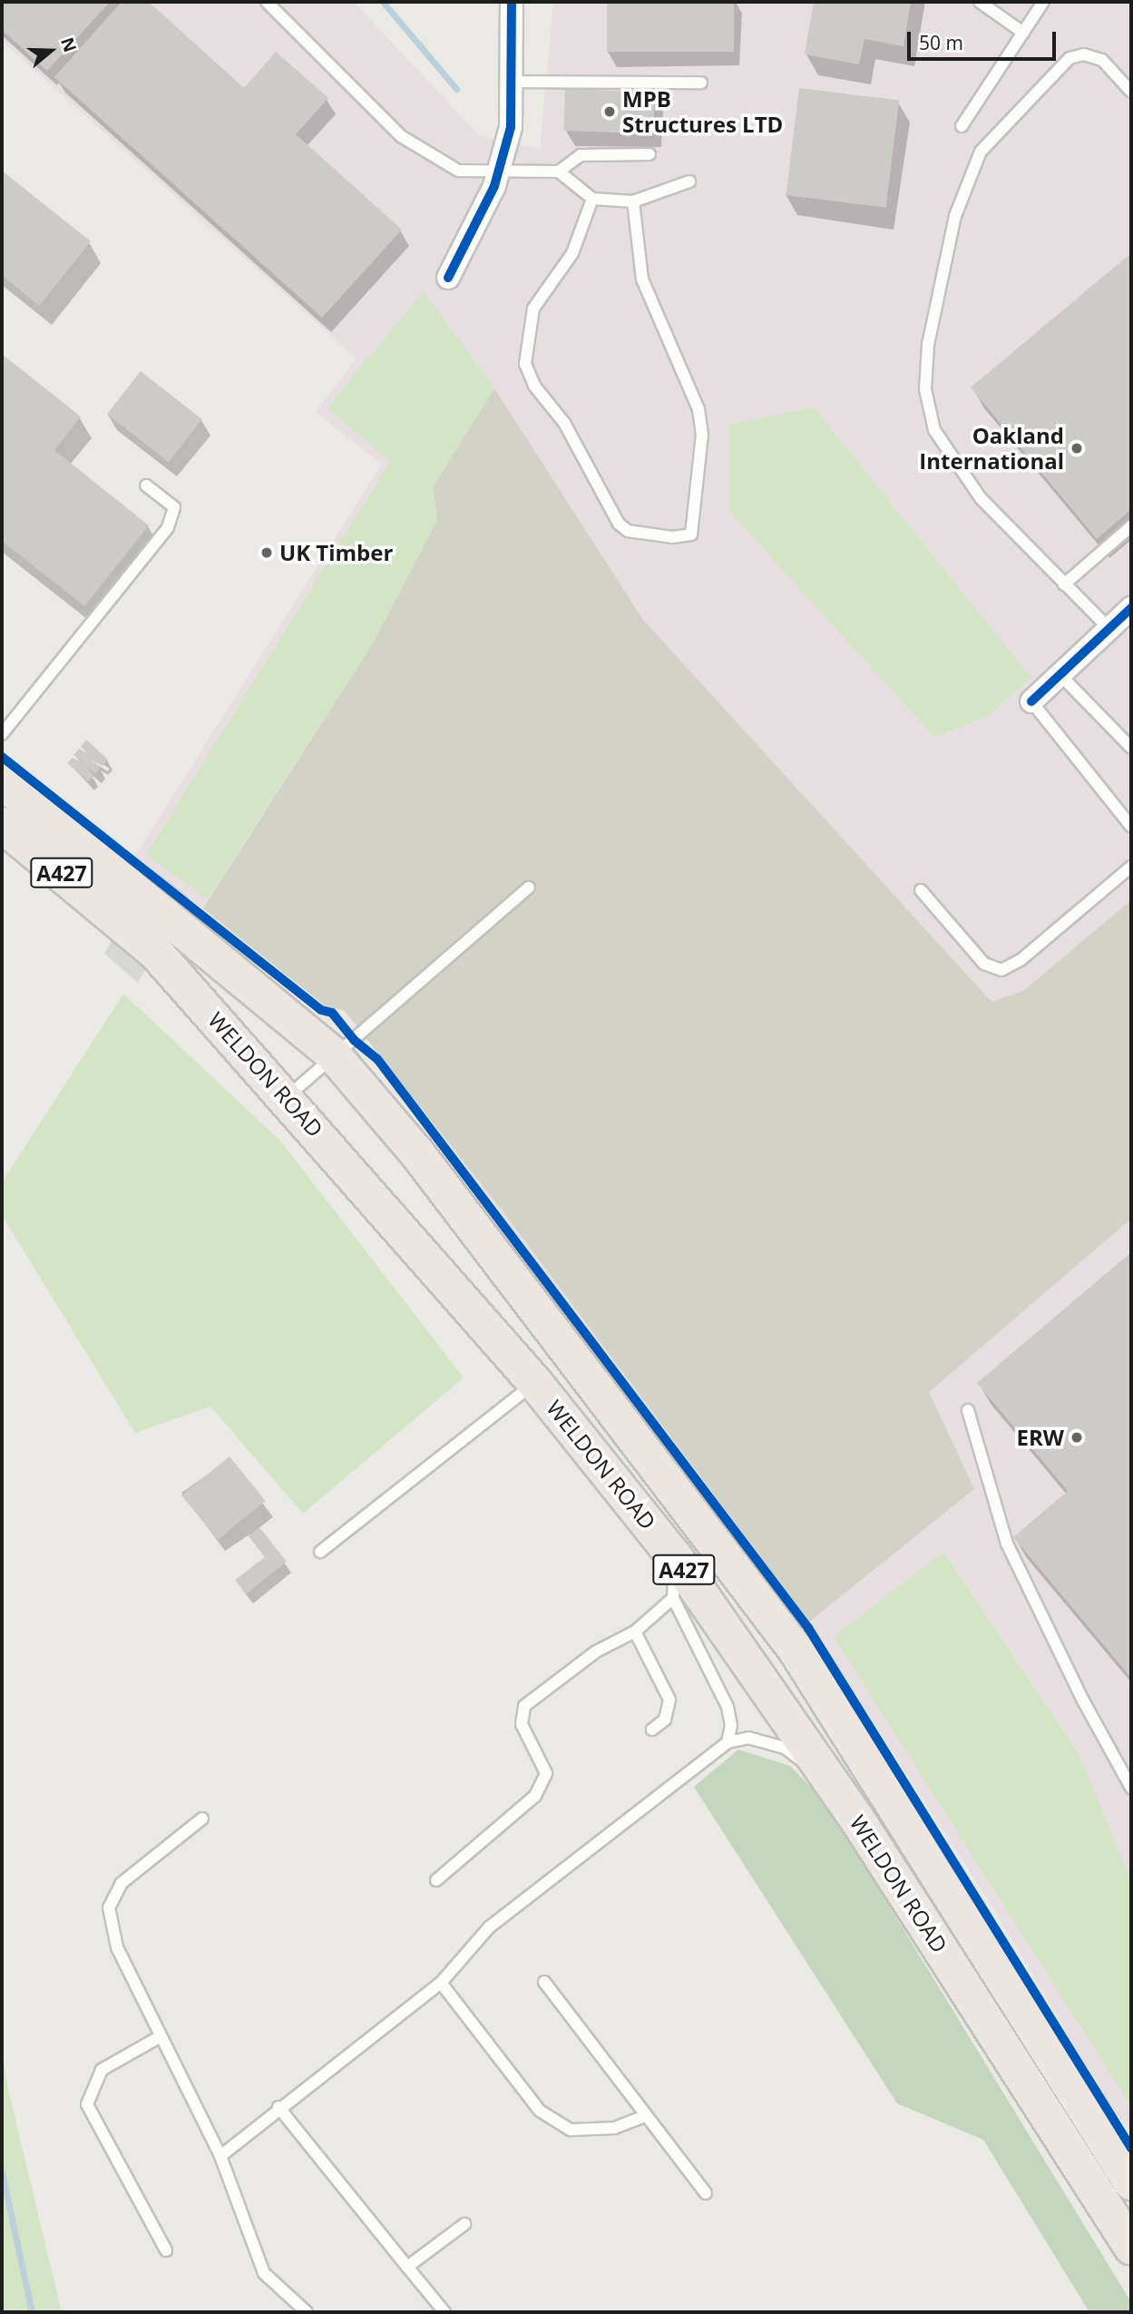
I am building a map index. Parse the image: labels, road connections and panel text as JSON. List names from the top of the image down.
{
  "streets": {
    "highway": ["A427", "WELDON ROAD"]
  },
  "crossings": [
    ["A427", "WELDON ROAD"]
  ],
  "places": [
    "MPB Structures LTD",
    "Oakland International",
    "UK Timber",
    "ERW"
  ],
  "scale_bar": "50 m",
  "north": "right"
}
